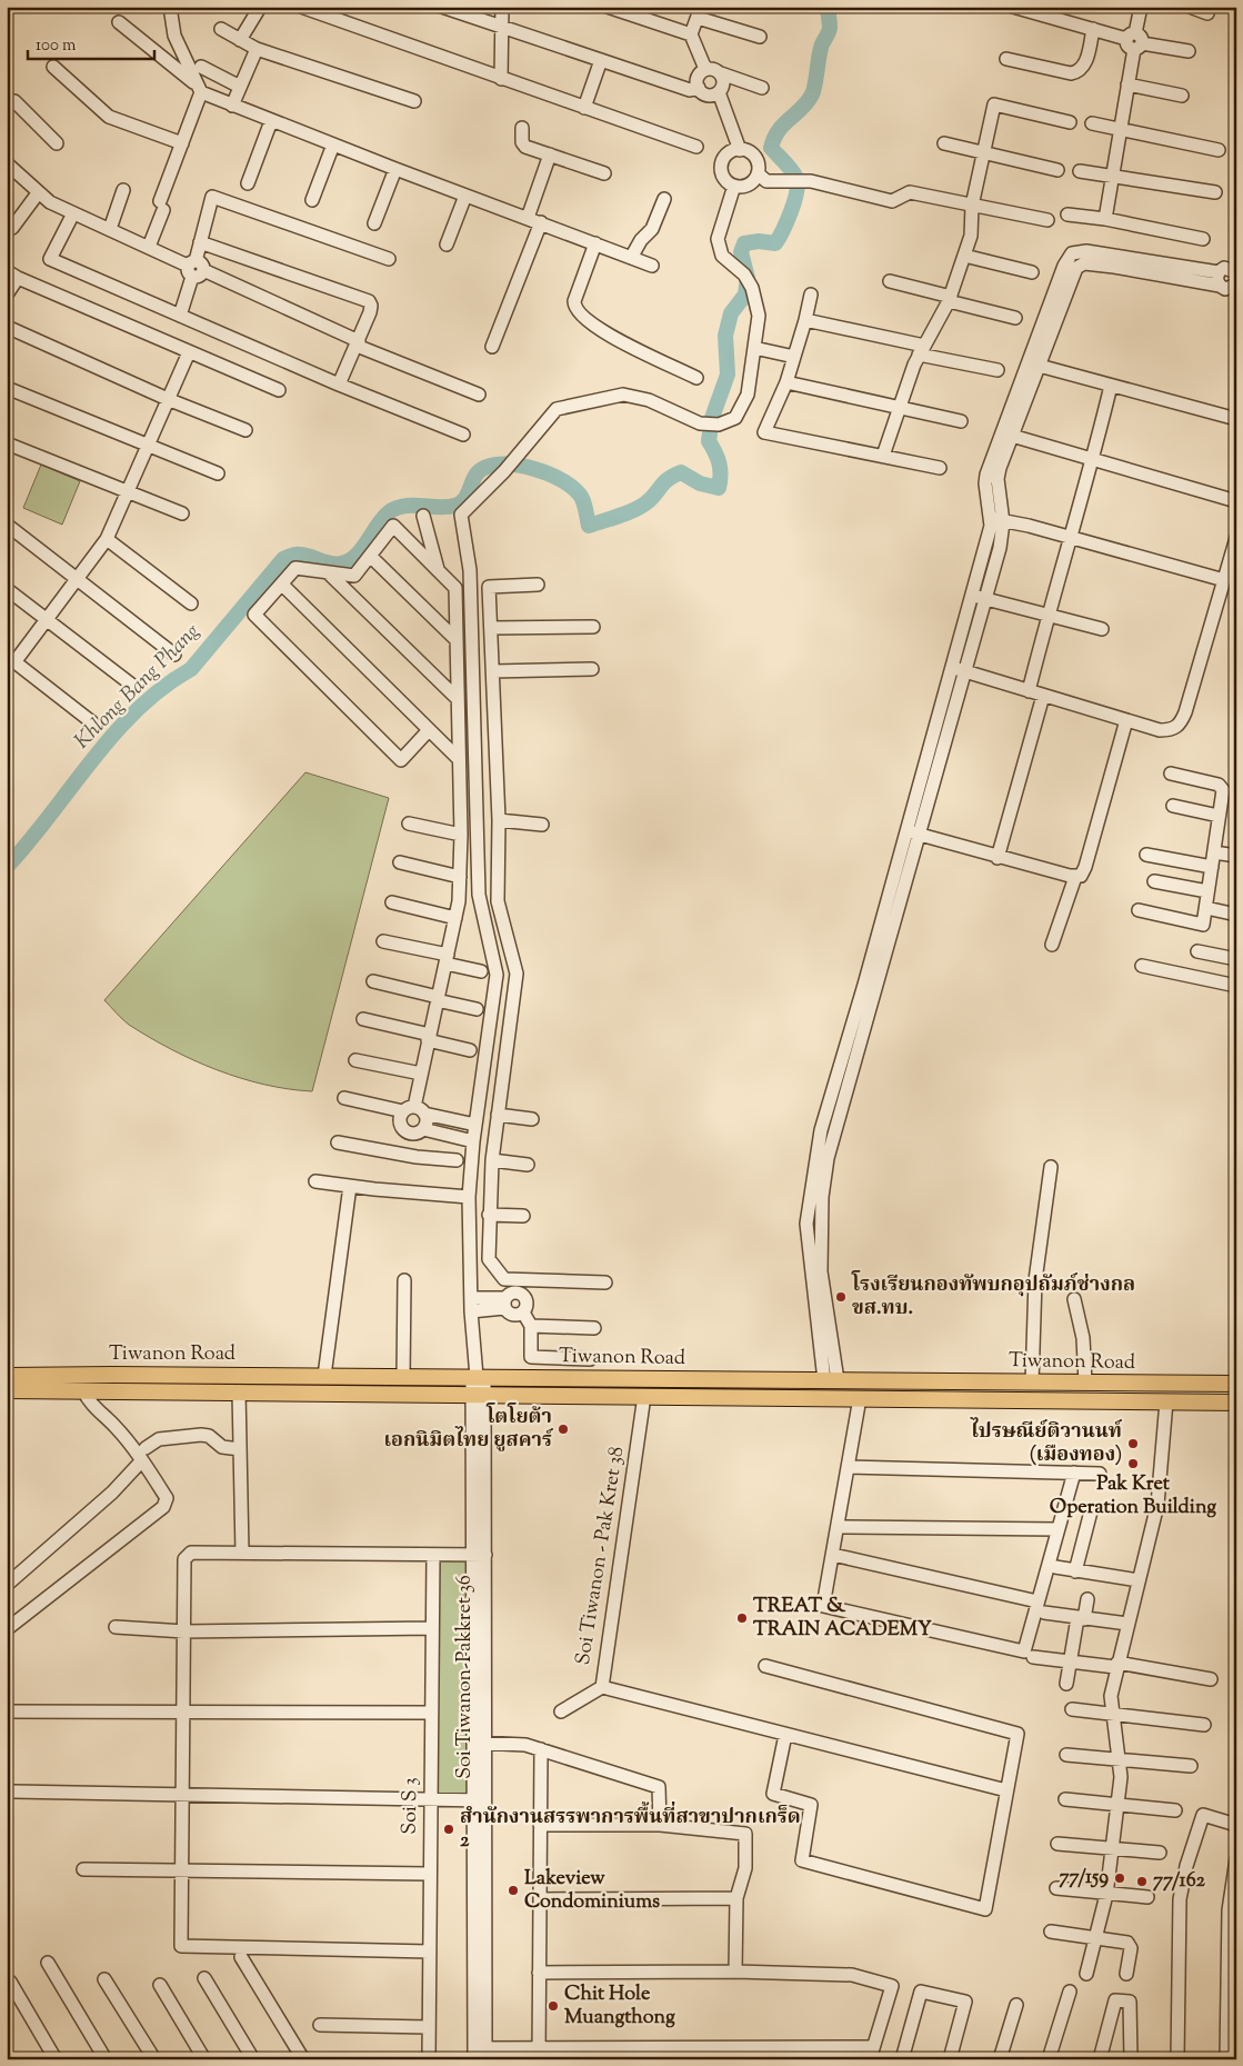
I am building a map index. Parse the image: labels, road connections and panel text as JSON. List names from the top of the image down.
{
  "streets": {
    "main road": ["Tiwanon Road"],
    "street": ["Soi Tiwanon - Pak Kret 38", "Soi Tiwanon-Pakkret 36", "Soi S 3"]
  },
  "crossings": [
    ["Tiwanon Road", "Soi Tiwanon - Pak Kret 38"],
    ["Tiwanon Road", "Soi Tiwanon-Pakkret 36"]
  ],
  "water": ["Khlong Bang Phang"],
  "places": [
    "โรงเรียนกองทัพบกอุปถัมภ์ช่างกล ขส.ทบ.",
    "โตโยต้า เอกนิมิตไทย ยูสคาร์",
    "ไปรษณีย์ติวานนท์ (เมืองทอง)",
    "Pak Kret Operation Building",
    "TREAT & TRAIN ACADEMY",
    "สำนักงานสรรพาการพื้นที่สาขาปากเกร็ด 2",
    "77/159",
    "77/162",
    "Lakeview Condominiums",
    "Chit Hole Muangthong"
  ],
  "scale_bar": "100 m"
}
